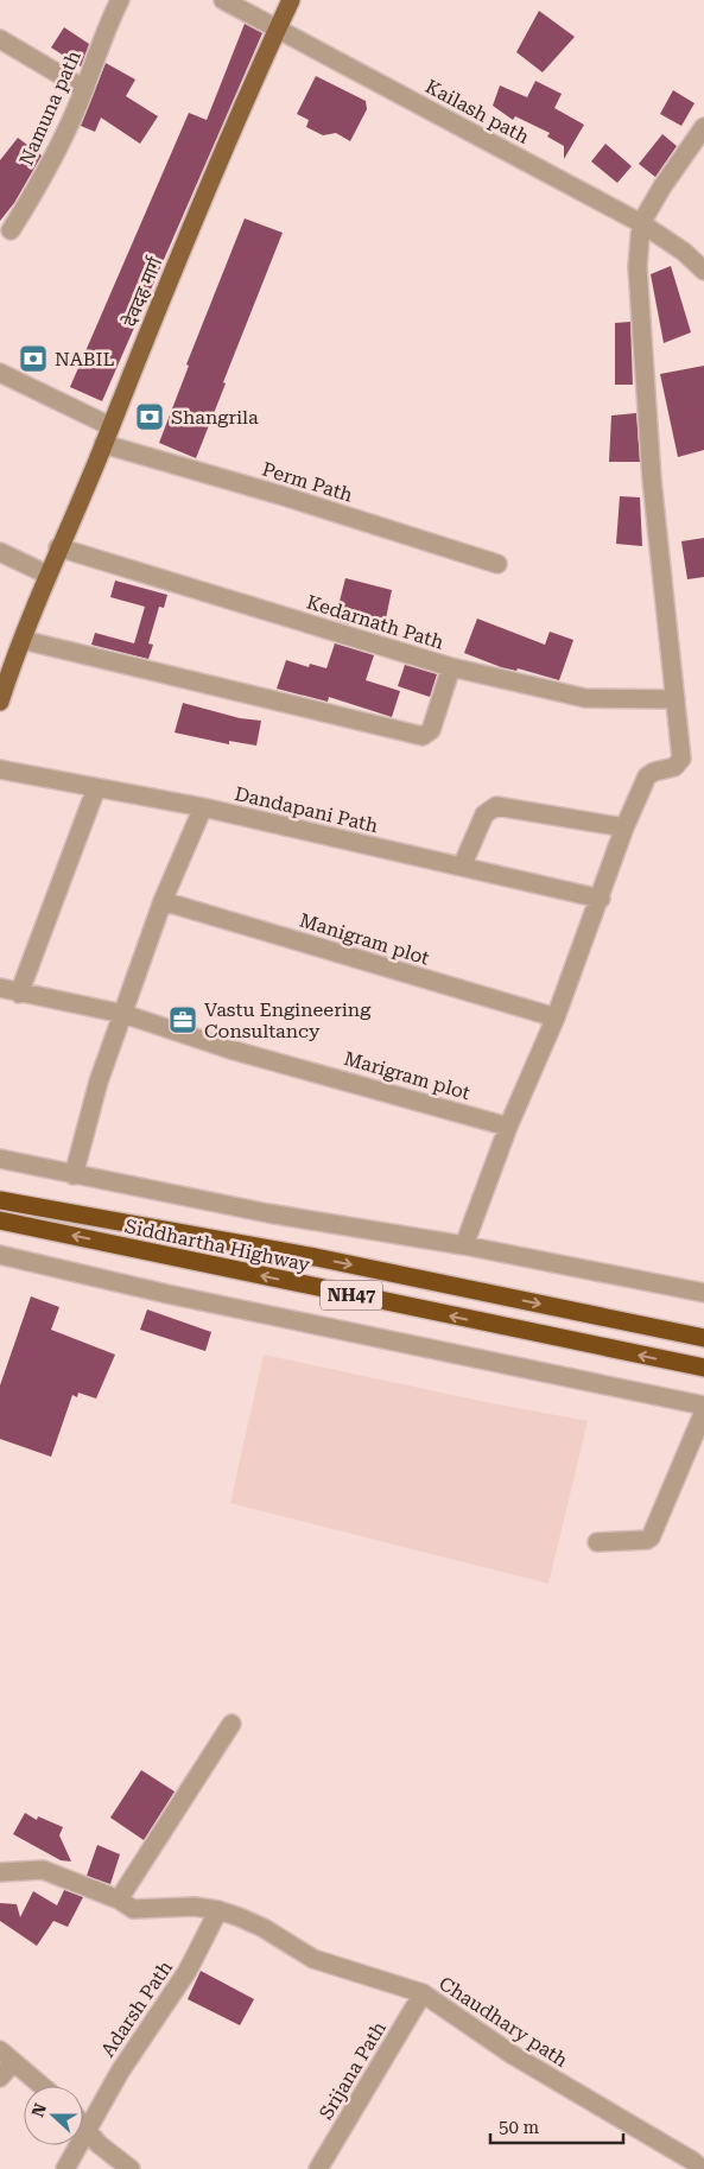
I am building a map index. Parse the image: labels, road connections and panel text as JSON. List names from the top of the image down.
{
  "streets": {
    "highway": ["Siddhartha Highway", "NH47"],
    "main road": ["देवदह मार्ग"],
    "street": [
      "Namuna path",
      "Kailash path",
      "Perm Path",
      "Kedarnath Path",
      "Dandapani Path",
      "Manigram plot",
      "Marigram plot",
      "Adarsh Path",
      "Chaudhary path",
      "Srijana Path"
    ]
  },
  "crossings": [
    ["Kailash path", "देवदह मार्ग"],
    ["देवदह मार्ग", "Perm Path"],
    ["देवदह मार्ग", "Kedarnath Path"],
    ["Adarsh Path", "Chaudhary path"],
    ["Chaudhary path", "Srijana Path"]
  ],
  "places": {
    "bank": ["NABIL", "Shangrila"],
    "office": ["Vastu Engineering Consultancy"]
  },
  "scale_bar": "50 m",
  "north": "left"
}
